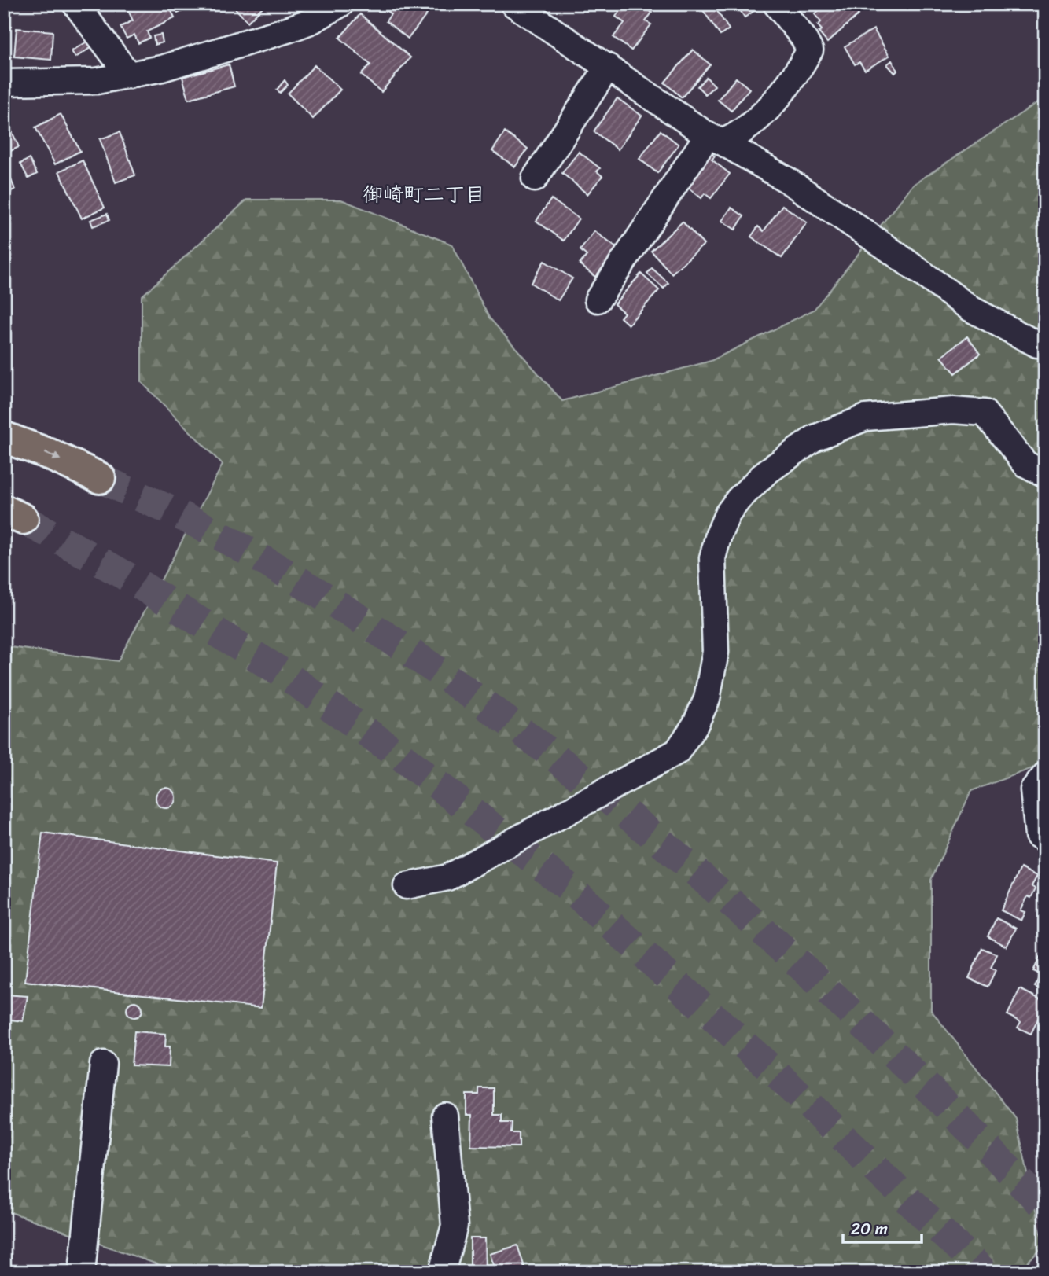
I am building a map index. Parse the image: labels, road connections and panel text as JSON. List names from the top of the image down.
{
  "districts": ["御崎町二丁目"],
  "scale_bar": "20 m"
}
